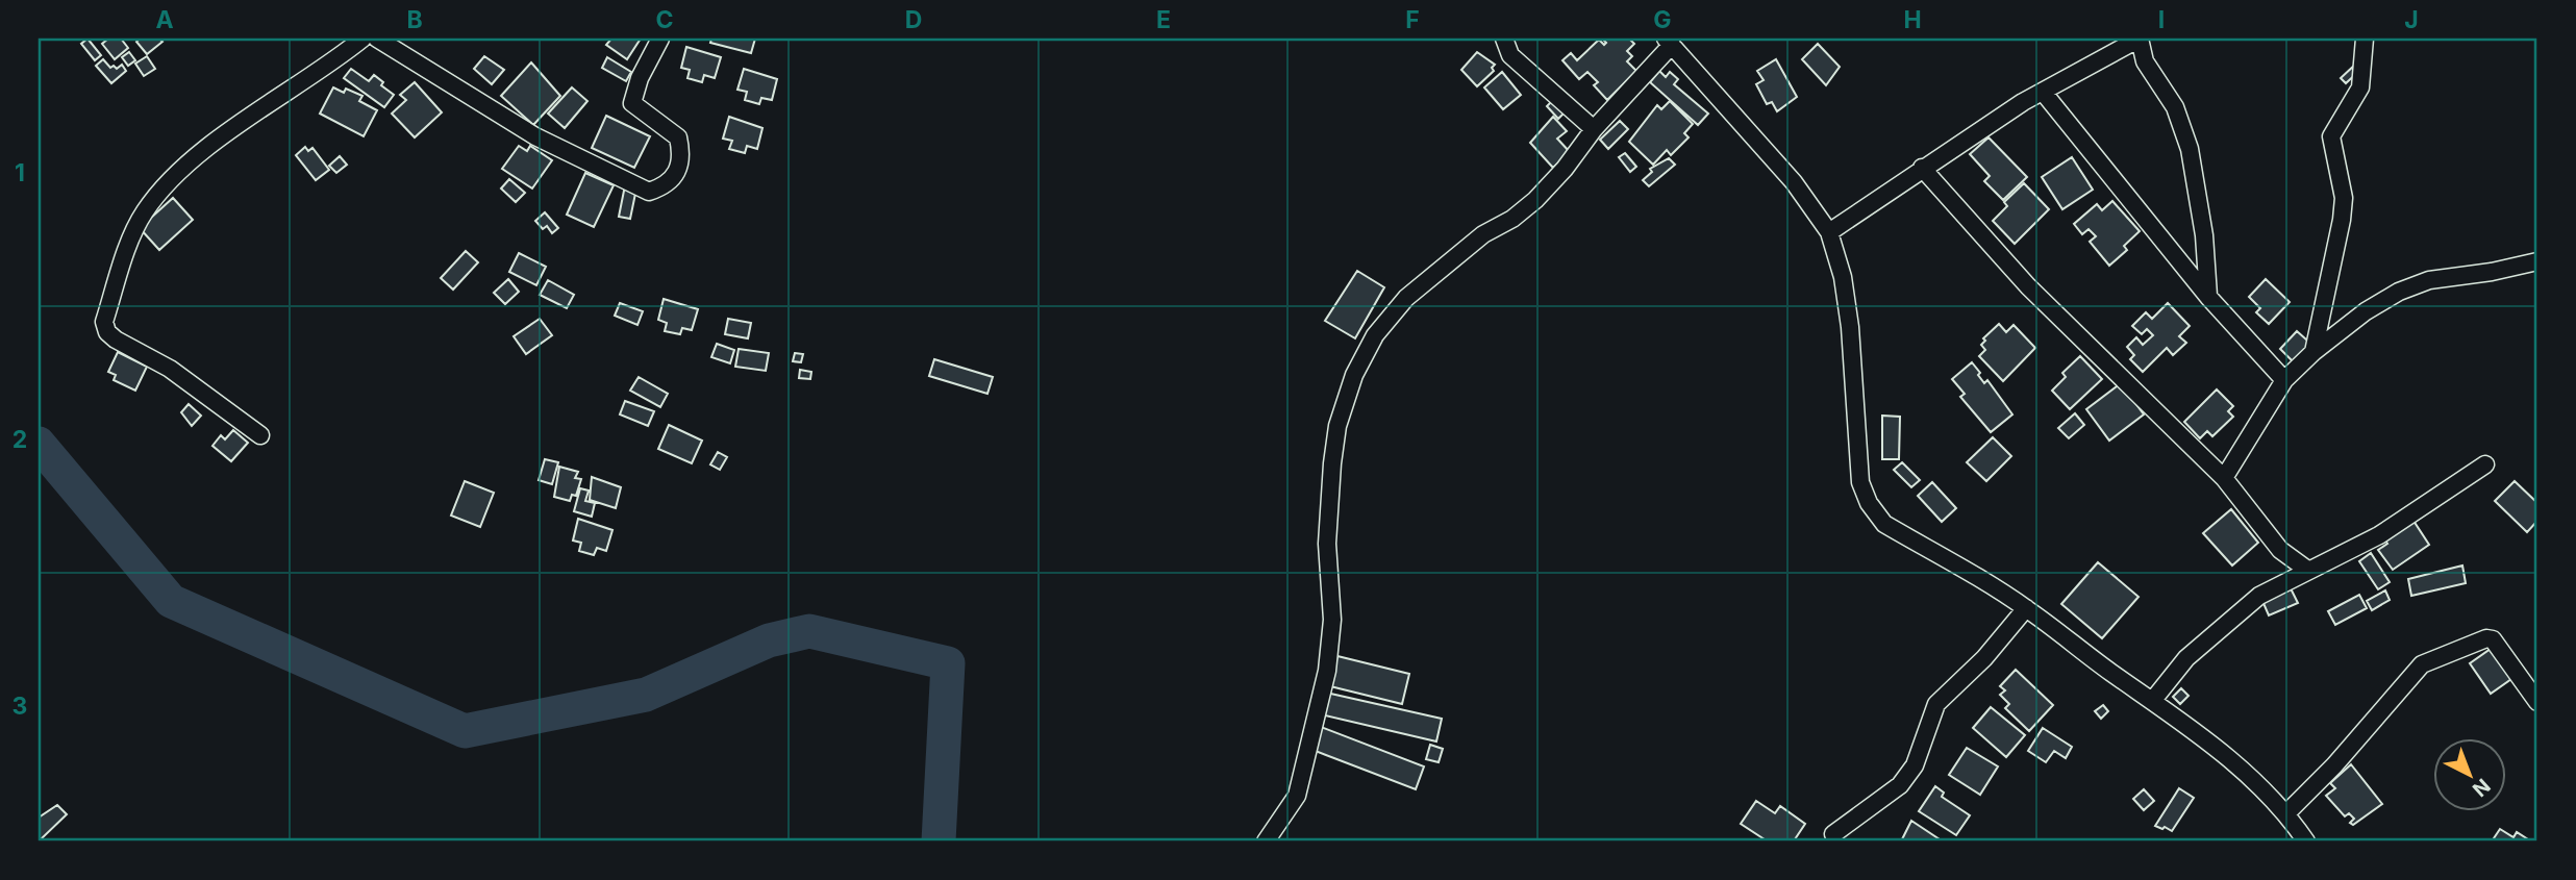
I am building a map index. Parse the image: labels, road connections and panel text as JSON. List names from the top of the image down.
{
  "north": "bottom right",
  "grid": {
    "columns": [
      "A",
      "B",
      "C",
      "D",
      "E",
      "F",
      "G",
      "H",
      "I",
      "J"
    ],
    "rows": ["1", "2", "3"]
  }
}
